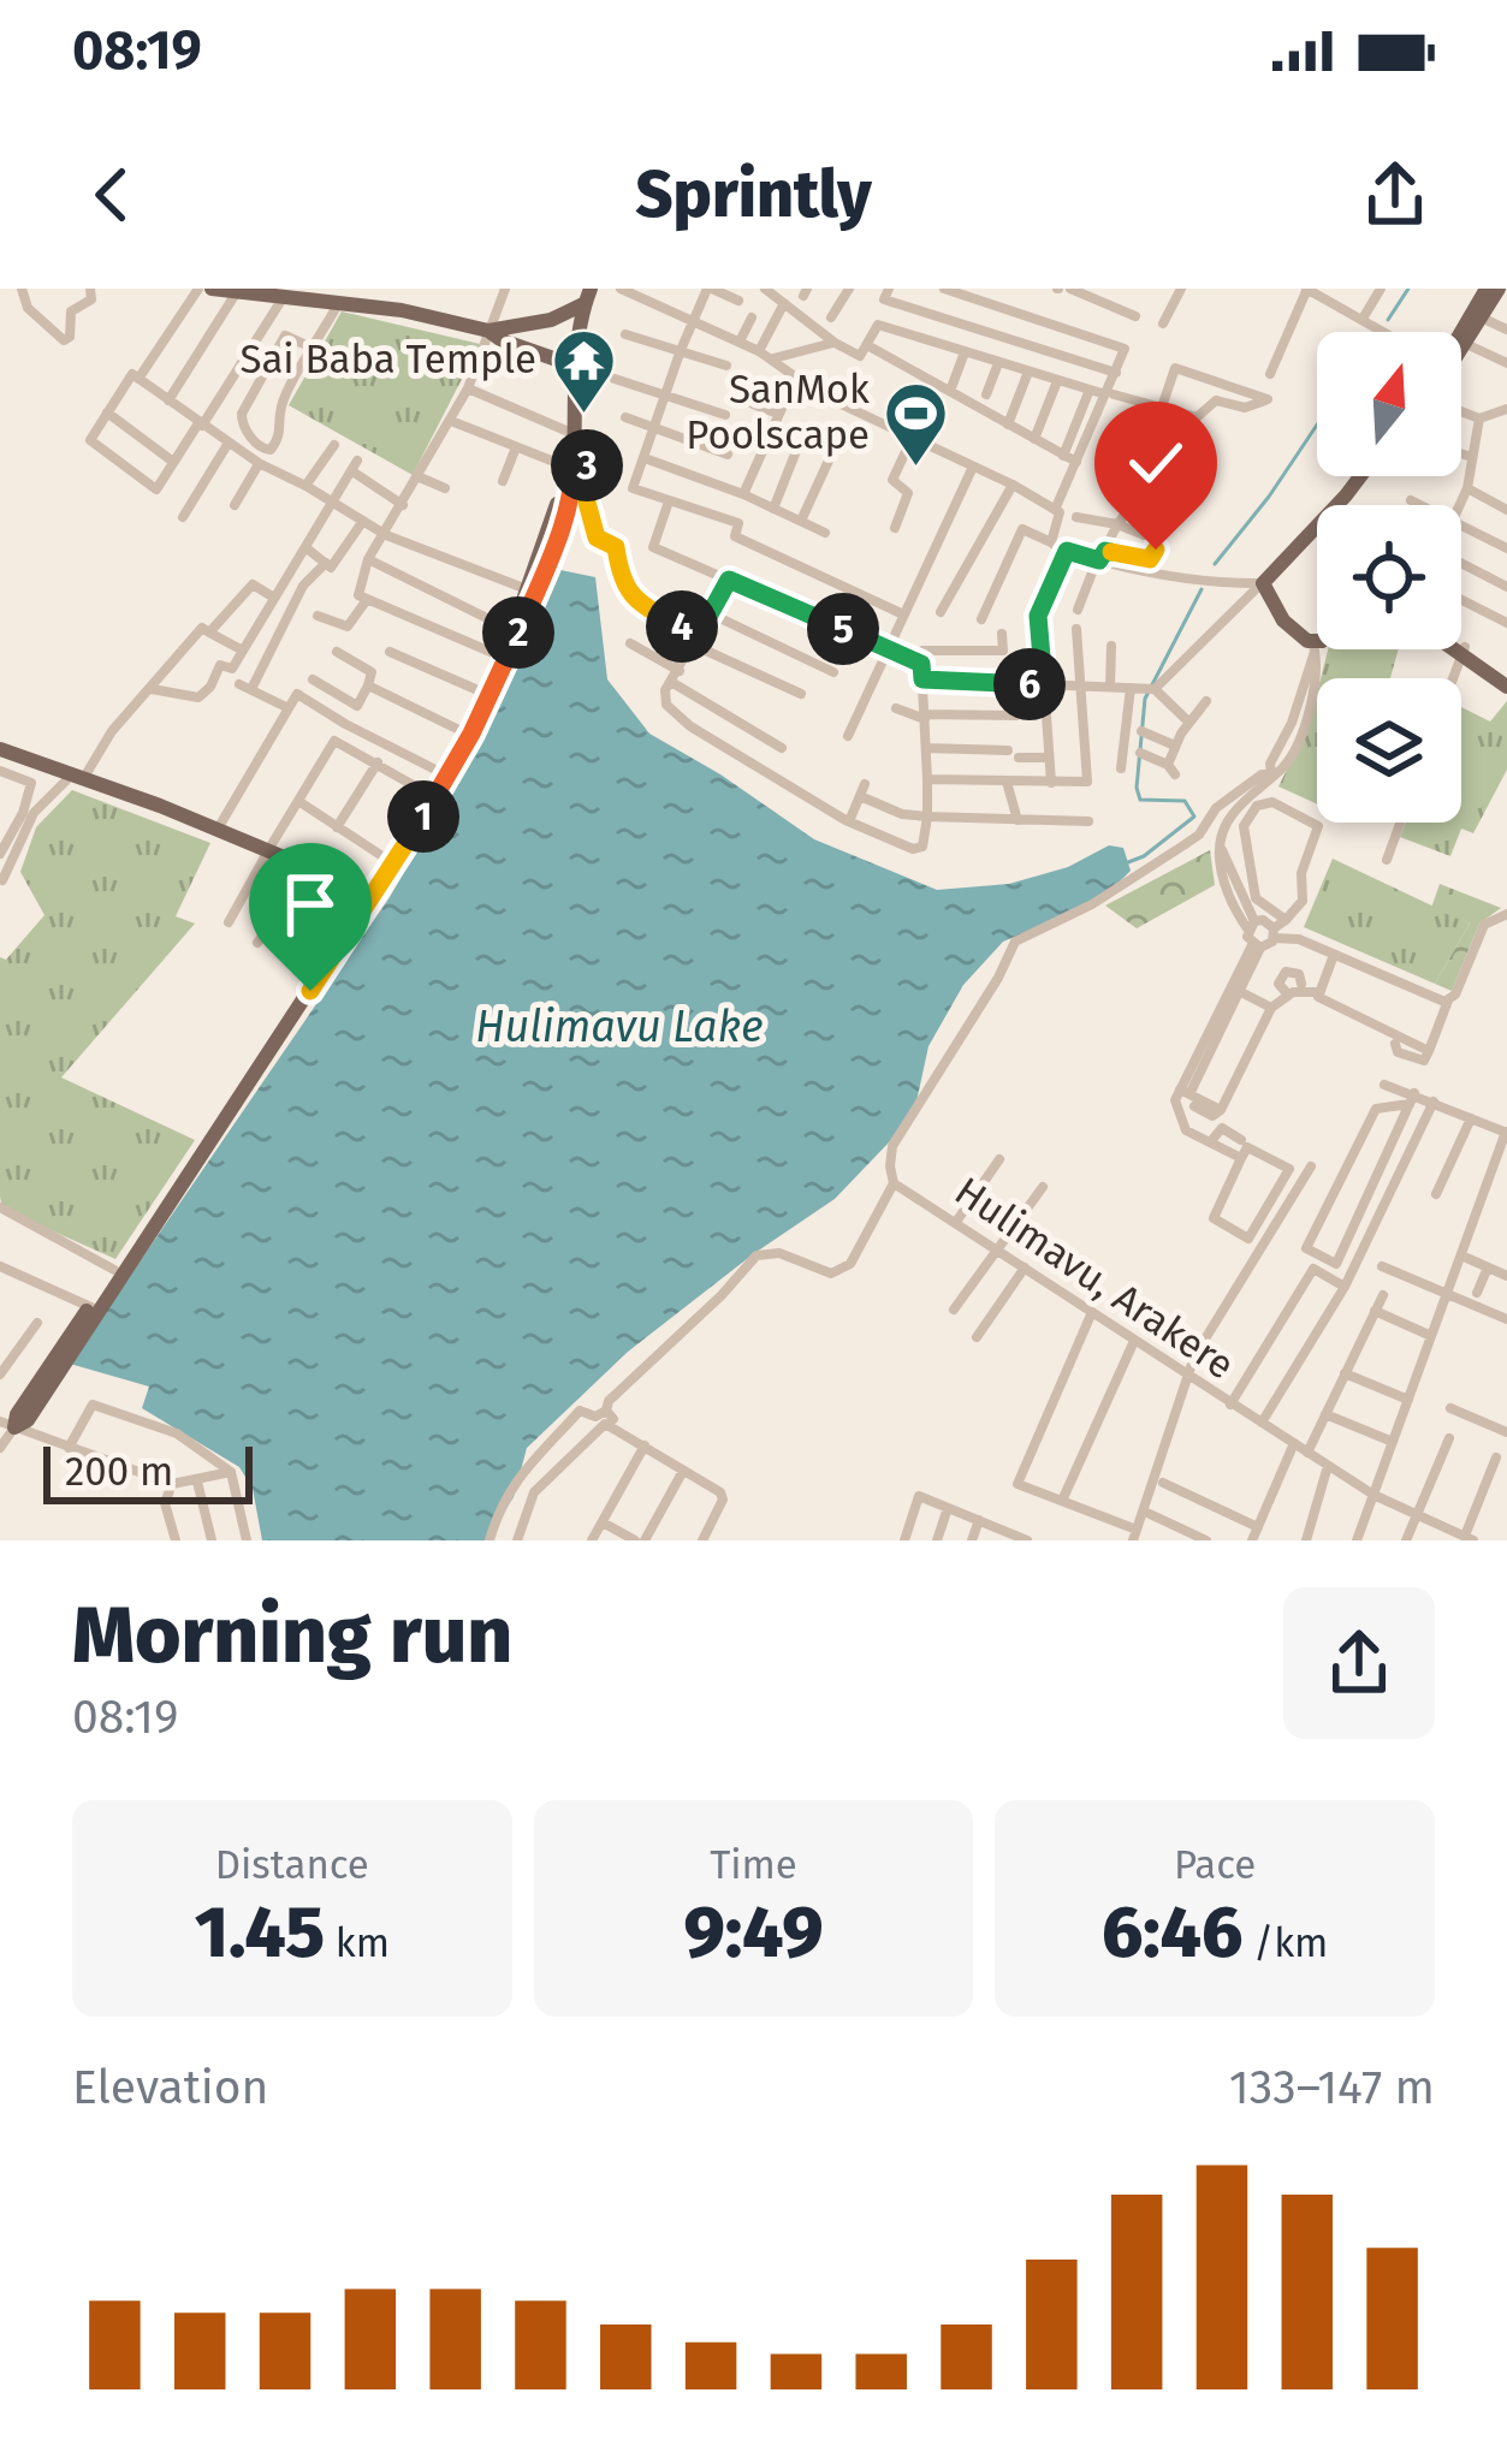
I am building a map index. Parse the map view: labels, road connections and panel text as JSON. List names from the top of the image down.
{
  "streets": {
    "street": ["Hulimavu, Arakere"]
  },
  "water": ["Hulimavu Lake"],
  "places": {
    "temple": ["Sai Baba Temple"],
    "sports": ["SanMok Poolscape"]
  },
  "scale_bar": "200 m",
  "north": "top",
  "page": {
    "status": "08:19",
    "header": "Sprintly",
    "pins": [
      "3",
      "4",
      "5",
      "2",
      "6",
      "1"
    ],
    "scale": "200 m",
    "heading": ["Morning run", "08:19"],
    "stats": [
      ["Distance", "1.45 km"],
      ["Time", "9:49"],
      ["Pace", "6:46 /km"]
    ],
    "chart": ["Elevation", "133–147 m"]
  }
}
